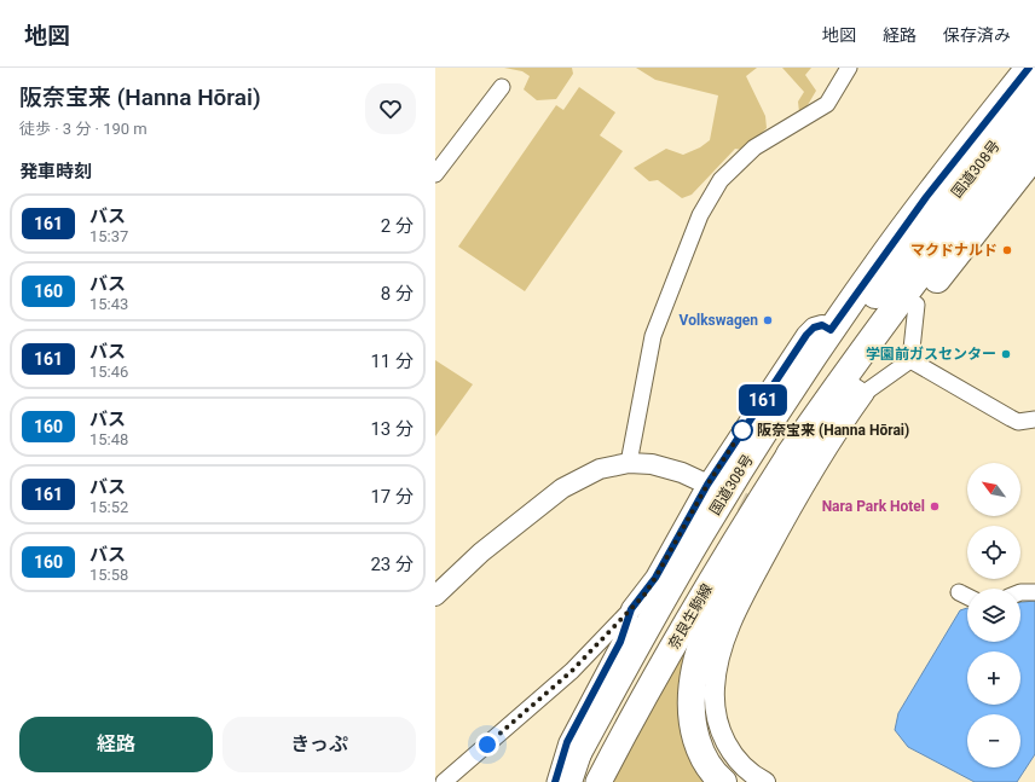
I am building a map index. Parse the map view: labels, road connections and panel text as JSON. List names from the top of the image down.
{
  "streets": {
    "highway": ["国道308号"],
    "main road": ["奈良生駒線"]
  },
  "crossings": [
    ["国道308号", "奈良生駒線"]
  ],
  "places": [
    "マクドナルド",
    "Volkswagen",
    "学園前ガスセンター",
    "阪奈宝来 (Hanna Hōrai)",
    "Nara Park Hotel"
  ],
  "lines": ["bus line 161"],
  "north": "top left",
  "page": {
    "header": "地図",
    "nav": ["地図", "経路", "保存済み"],
    "heading": [
      ["阪奈宝来 (Hanna Hōrai)", "徒歩 · 3 分 · 190 m"],
      "発車時刻"
    ],
    "on_map": "161",
    "list": [
      {
        "mark": "161",
        "name": "バス",
        "note": "15:37",
        "value": "2 分"
      },
      {
        "mark": "160",
        "name": "バス",
        "note": "15:43",
        "value": "8 分"
      },
      {
        "mark": "161",
        "name": "バス",
        "note": "15:46",
        "value": "11 分"
      },
      {
        "mark": "160",
        "name": "バス",
        "note": "15:48",
        "value": "13 分"
      },
      {
        "mark": "161",
        "name": "バス",
        "note": "15:52",
        "value": "17 分"
      },
      {
        "mark": "160",
        "name": "バス",
        "note": "15:58",
        "value": "23 分"
      }
    ],
    "map_buttons": ["+", "−"],
    "buttons": ["経路", "きっぷ"]
  }
}
